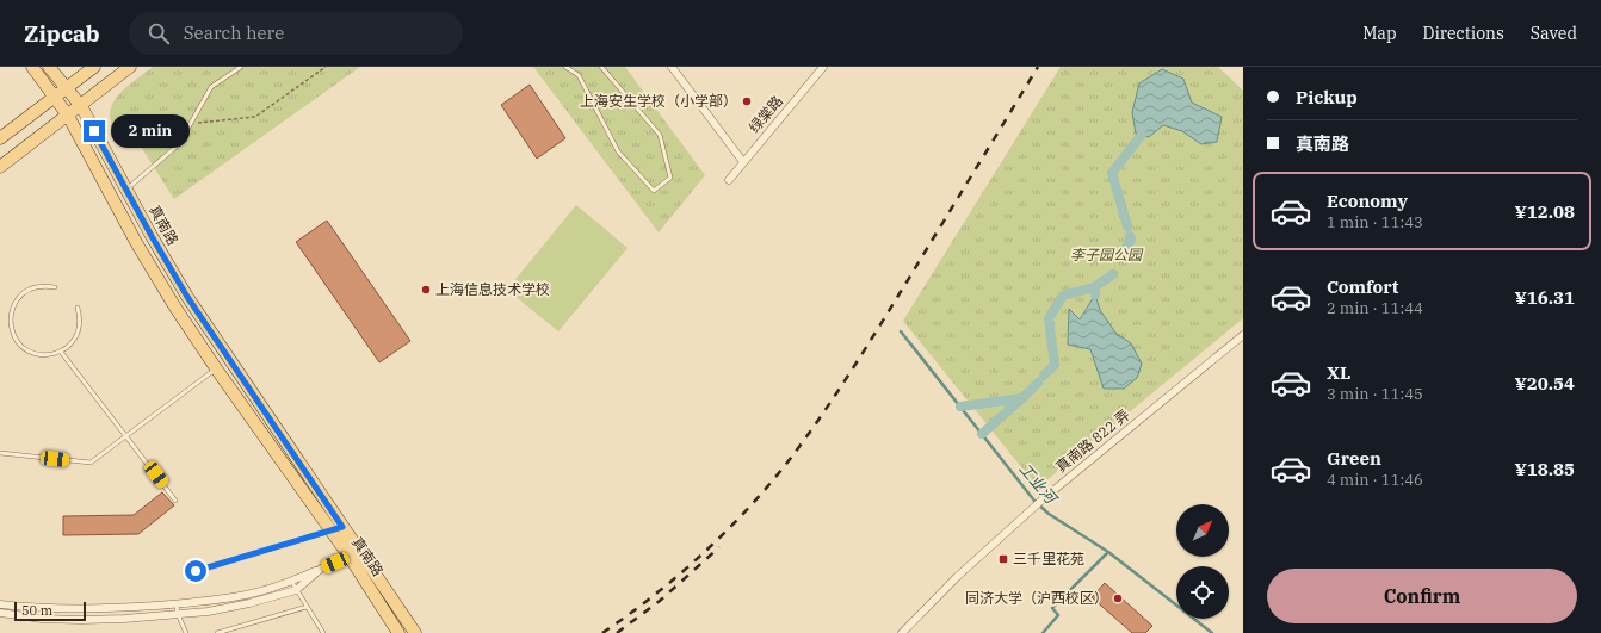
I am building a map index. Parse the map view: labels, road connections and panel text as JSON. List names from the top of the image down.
{
  "streets": {
    "main road": ["真南路"],
    "street": ["绿棠路", "真南路 822 弄"]
  },
  "water": ["工业河"],
  "parks": ["李子园公园"],
  "places": {
    "other": ["上海安生学校（小学部）", "上海信息技术学校", "同济大学（沪西校区）"],
    "transit": ["三千里花苑"]
  },
  "scale_bar": "50 m",
  "north": "top right",
  "page": {
    "header": "Zipcab",
    "search": "Search here",
    "nav": ["Map", "Directions", "Saved"],
    "banner": ["Pickup", "真南路"],
    "bubble": "2 min",
    "list": [
      {
        "name": "Economy",
        "note": "1 min · 11:43",
        "value": "¥12.08"
      },
      {
        "name": "Comfort",
        "note": "2 min · 11:44",
        "value": "¥16.31"
      },
      {
        "name": "XL",
        "note": "3 min · 11:45",
        "value": "¥20.54"
      },
      {
        "name": "Green",
        "note": "4 min · 11:46",
        "value": "¥18.85"
      }
    ],
    "buttons": "Confirm",
    "scale": "50 m"
  }
}
